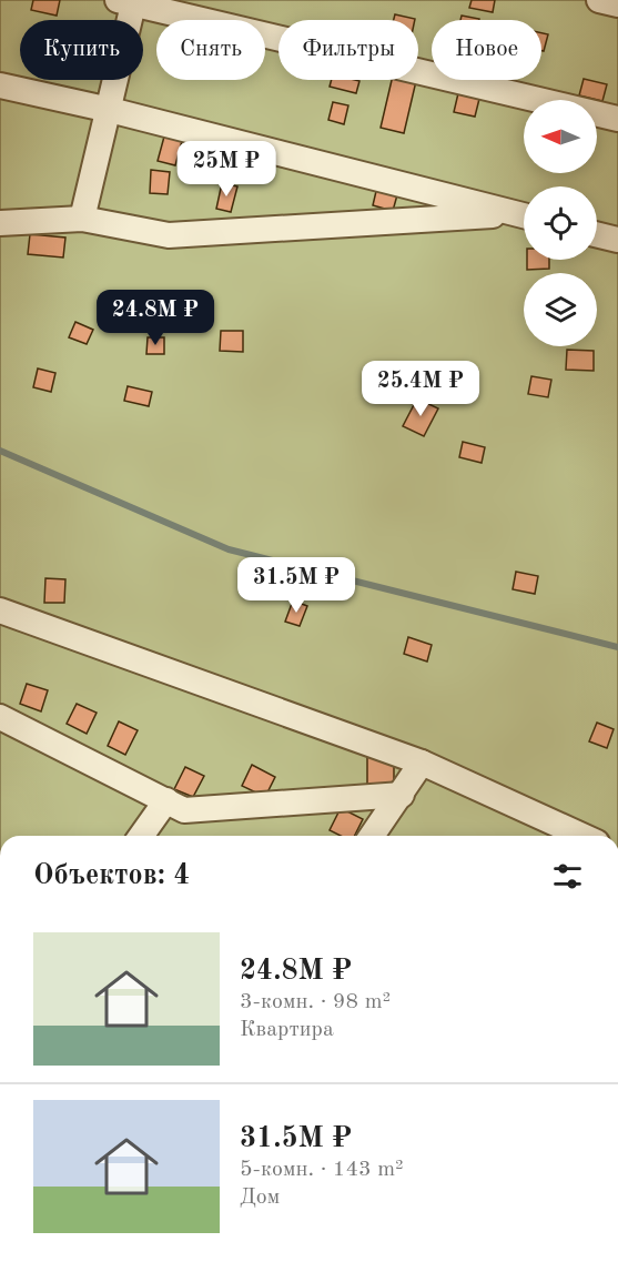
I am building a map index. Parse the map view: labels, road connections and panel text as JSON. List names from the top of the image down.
{
  "north": "left",
  "page": {
    "chip": [
      "Купить",
      "Снять",
      "Фильтры",
      "Новое"
    ],
    "price": [
      "25M ₽",
      "24.8M ₽",
      "25.4M ₽",
      "31.5M ₽"
    ],
    "heading": "Объектов: 4",
    "list": [
      {
        "name": "24.8M ₽",
        "note": "3-комн. · 98 m² · Квартира"
      },
      {
        "name": "31.5M ₽",
        "note": "5-комн. · 143 m² · Дом"
      }
    ]
  }
}
